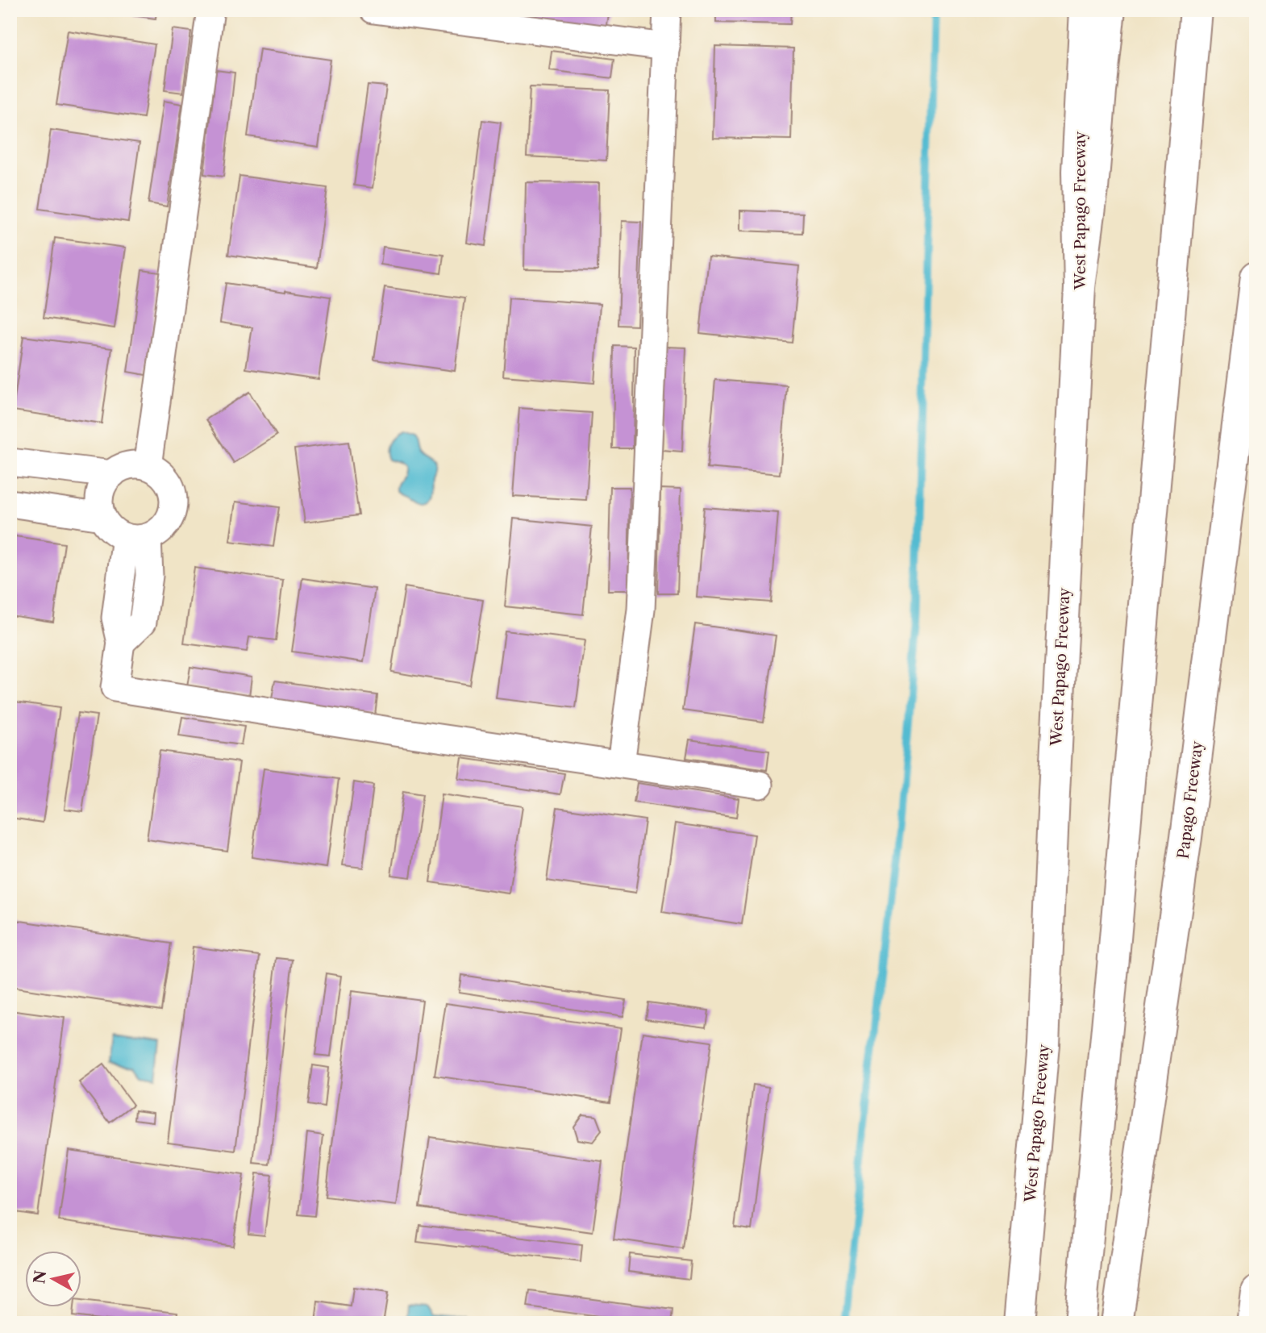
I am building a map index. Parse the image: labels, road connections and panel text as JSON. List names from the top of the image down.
{
  "streets": {
    "main road": ["West Papago Freeway", "Papago Freeway"]
  },
  "north": "left"
}
